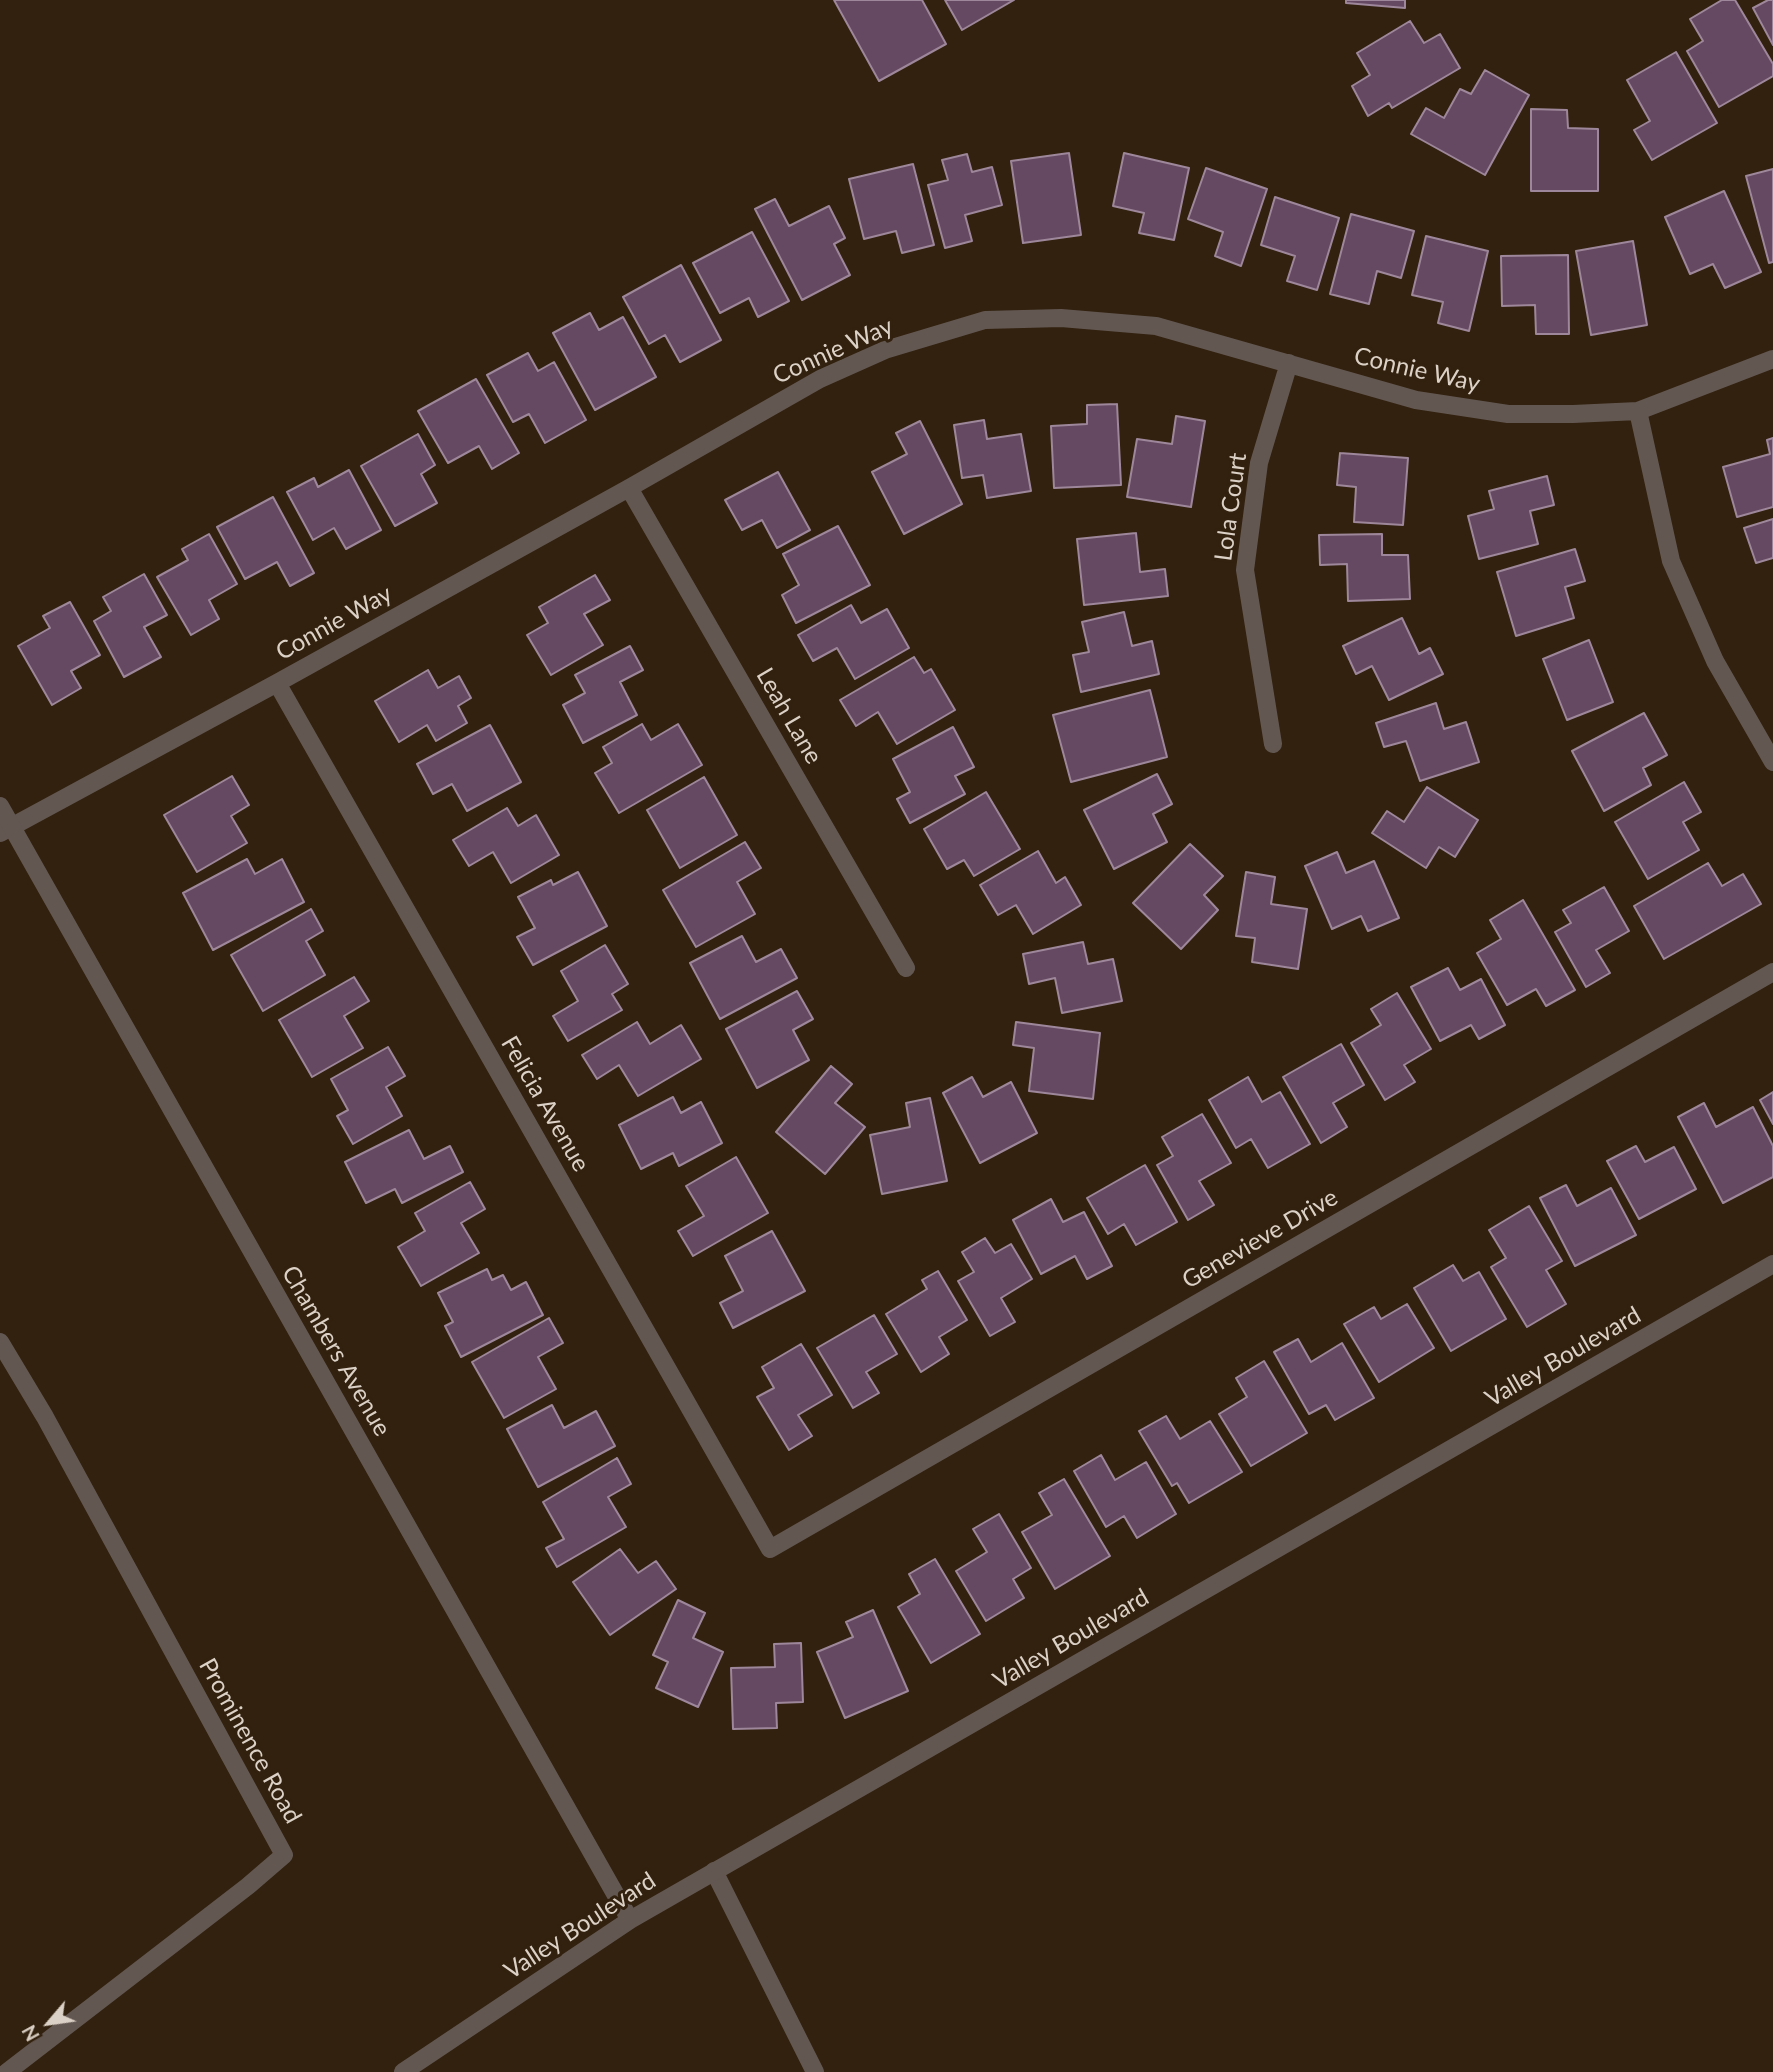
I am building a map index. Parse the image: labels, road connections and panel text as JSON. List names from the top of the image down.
{
  "streets": {
    "street": [
      "Connie Way",
      "Lola Court",
      "Leah Lane",
      "Felicia Avenue",
      "Genevieve Drive",
      "Chambers Avenue",
      "Valley Boulevard",
      "Prominence Road"
    ]
  },
  "crossings": [
    ["Connie Way", "Lola Court"],
    ["Connie Way", "Leah Lane"],
    ["Connie Way", "Felicia Avenue"],
    ["Connie Way", "Chambers Avenue"],
    ["Felicia Avenue", "Genevieve Drive"],
    ["Chambers Avenue", "Valley Boulevard"]
  ],
  "north": "bottom left"
}
